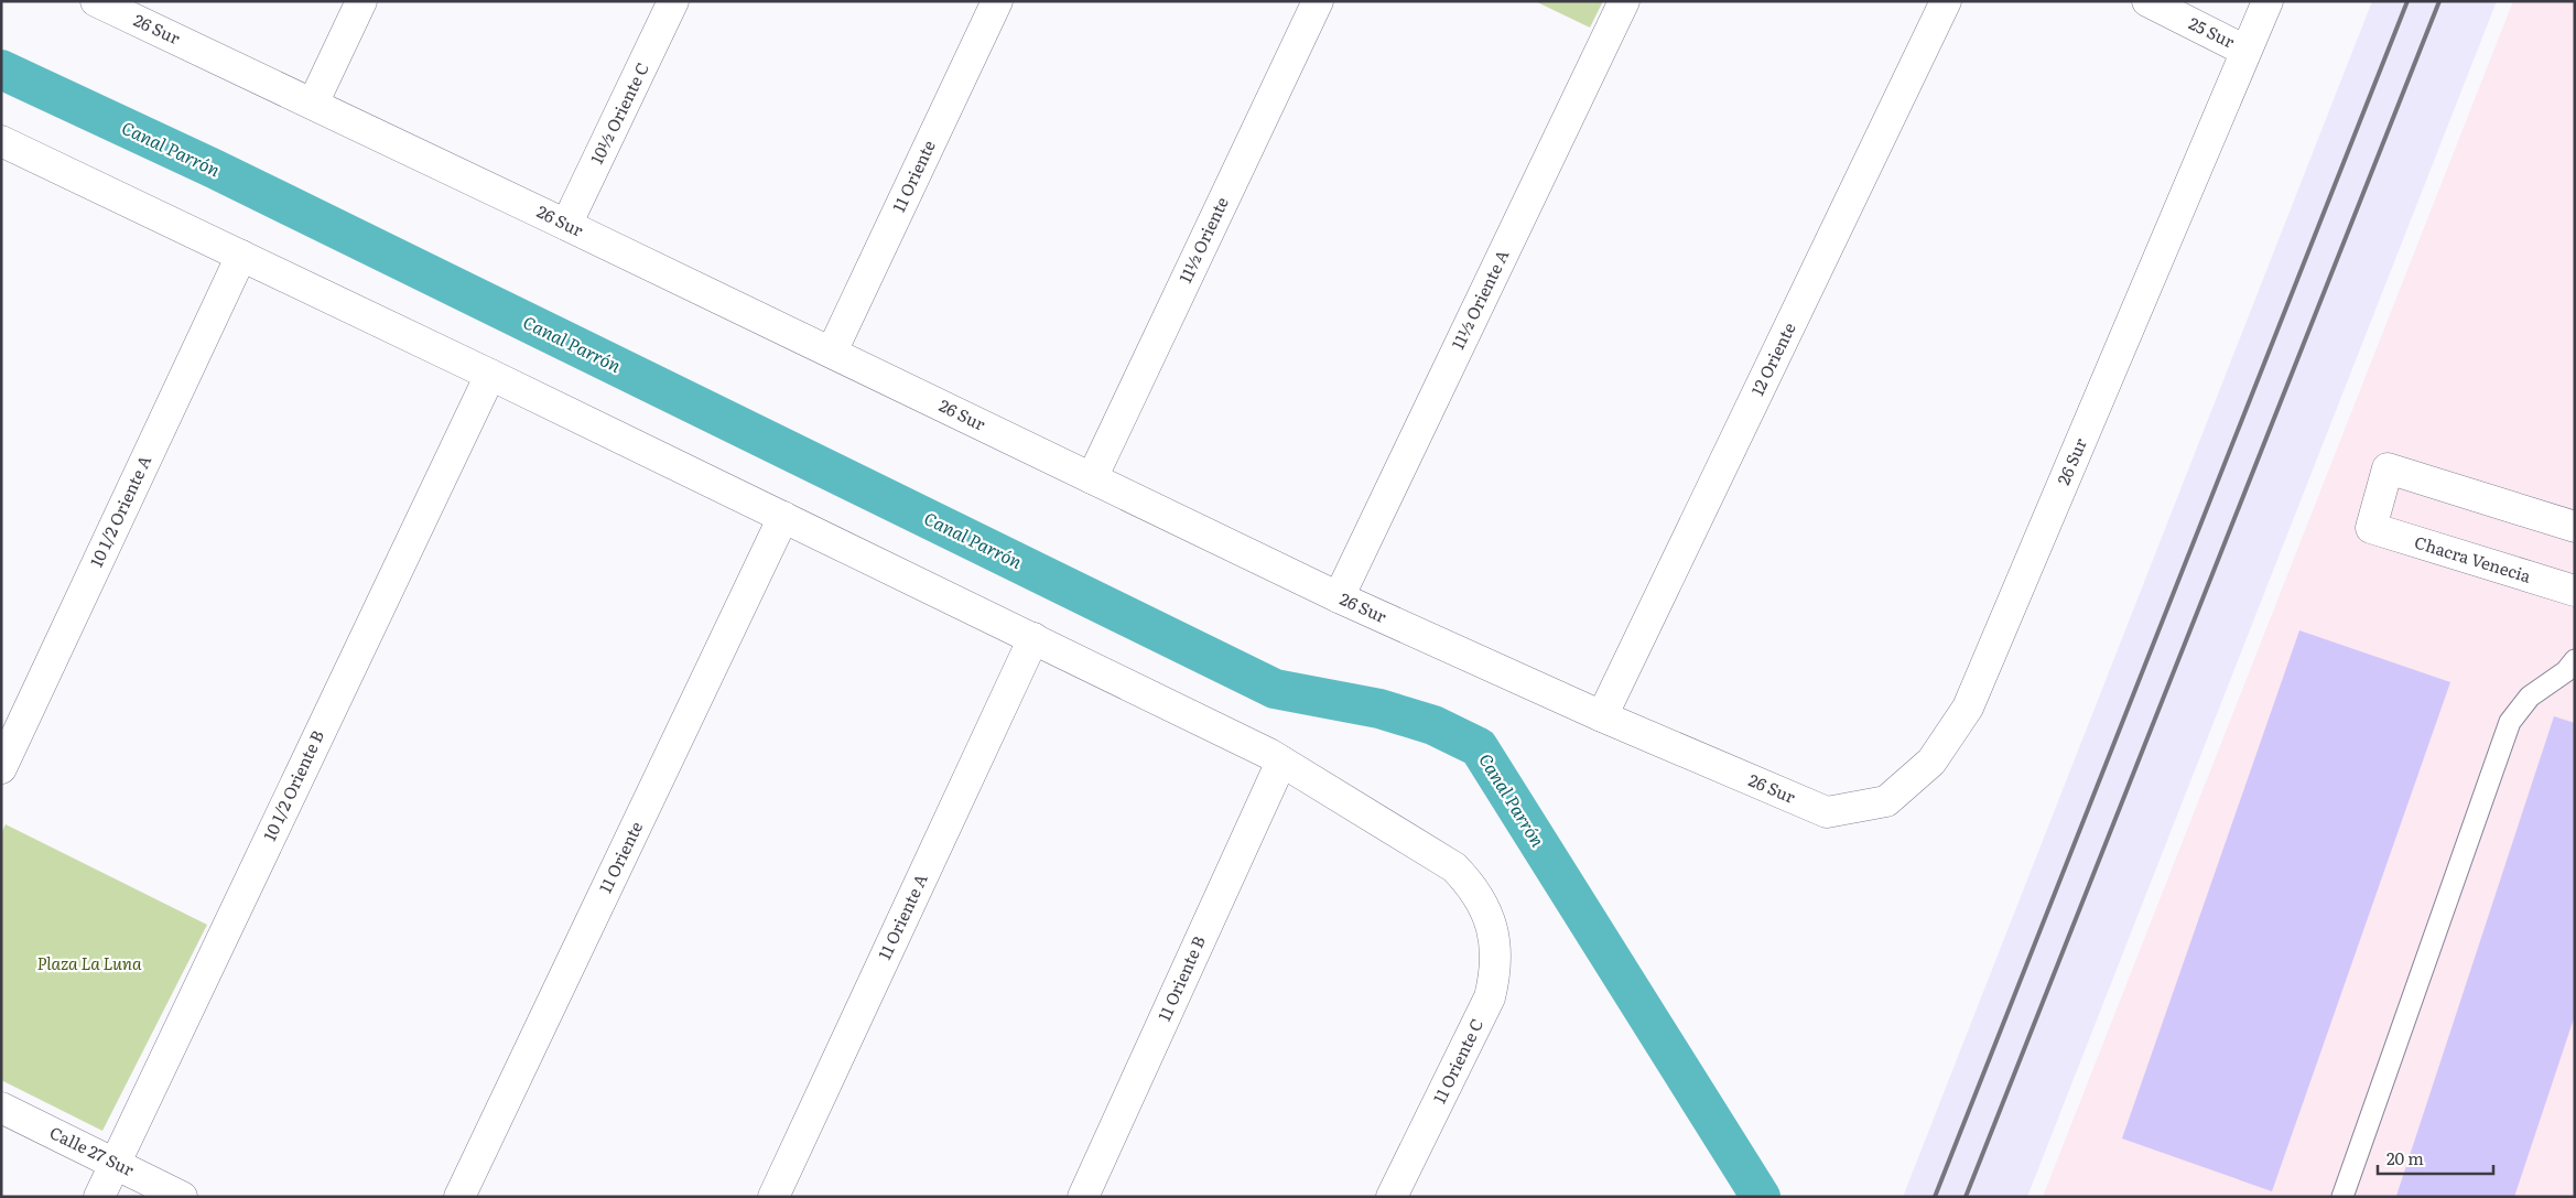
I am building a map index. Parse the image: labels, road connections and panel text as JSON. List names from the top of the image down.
{
  "streets": {
    "street": [
      "26 Sur",
      "25 Sur",
      "10½ Oriente C",
      "11 Oriente",
      "11½ Oriente",
      "11½ Oriente A",
      "12 Oriente",
      "10 1/2 Oriente A",
      "Chacra Venecia",
      "10 1/2 Oriente B",
      "11 Oriente A",
      "11 Oriente B",
      "11 Oriente C",
      "Calle 27 Sur"
    ]
  },
  "crossings": [
    ["26 Sur", "25 Sur"],
    ["26 Sur", "10½ Oriente C"],
    ["26 Sur", "11 Oriente"],
    ["26 Sur", "11½ Oriente"],
    ["26 Sur", "11½ Oriente A"],
    ["26 Sur", "12 Oriente"],
    ["10 1/2 Oriente B", "Calle 27 Sur"],
    ["11 Oriente B", "11 Oriente C"]
  ],
  "water": ["Canal Parrón"],
  "parks": ["Plaza La Luna"],
  "scale_bar": "20 m"
}
